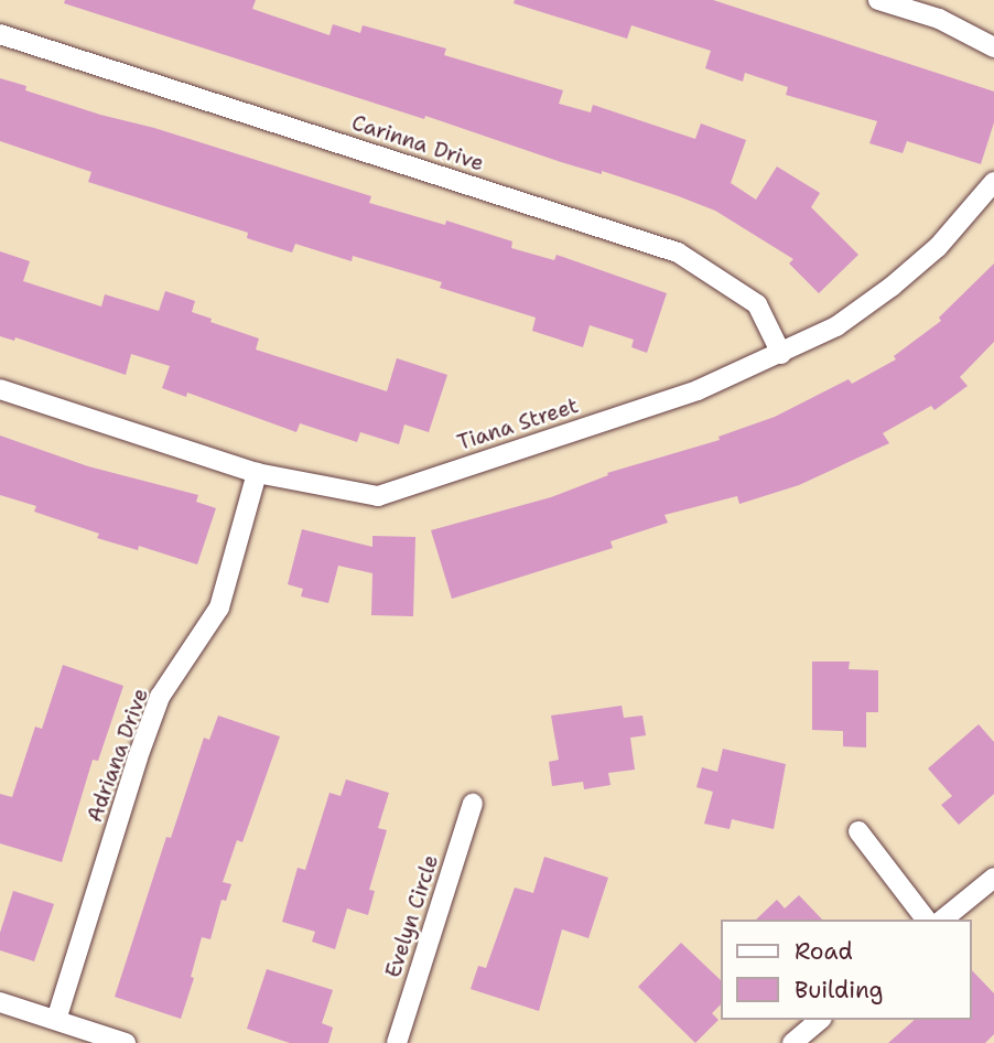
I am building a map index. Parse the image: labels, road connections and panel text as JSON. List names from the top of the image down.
{
  "streets": {
    "street": [
      "Carinna Drive",
      "Tiana Street",
      "Adriana Drive",
      "Evelyn Circle"
    ]
  },
  "crossings": [
    ["Carinna Drive", "Tiana Street"],
    ["Tiana Street", "Adriana Drive"]
  ],
  "legend": ["Road", "Building"]
}
